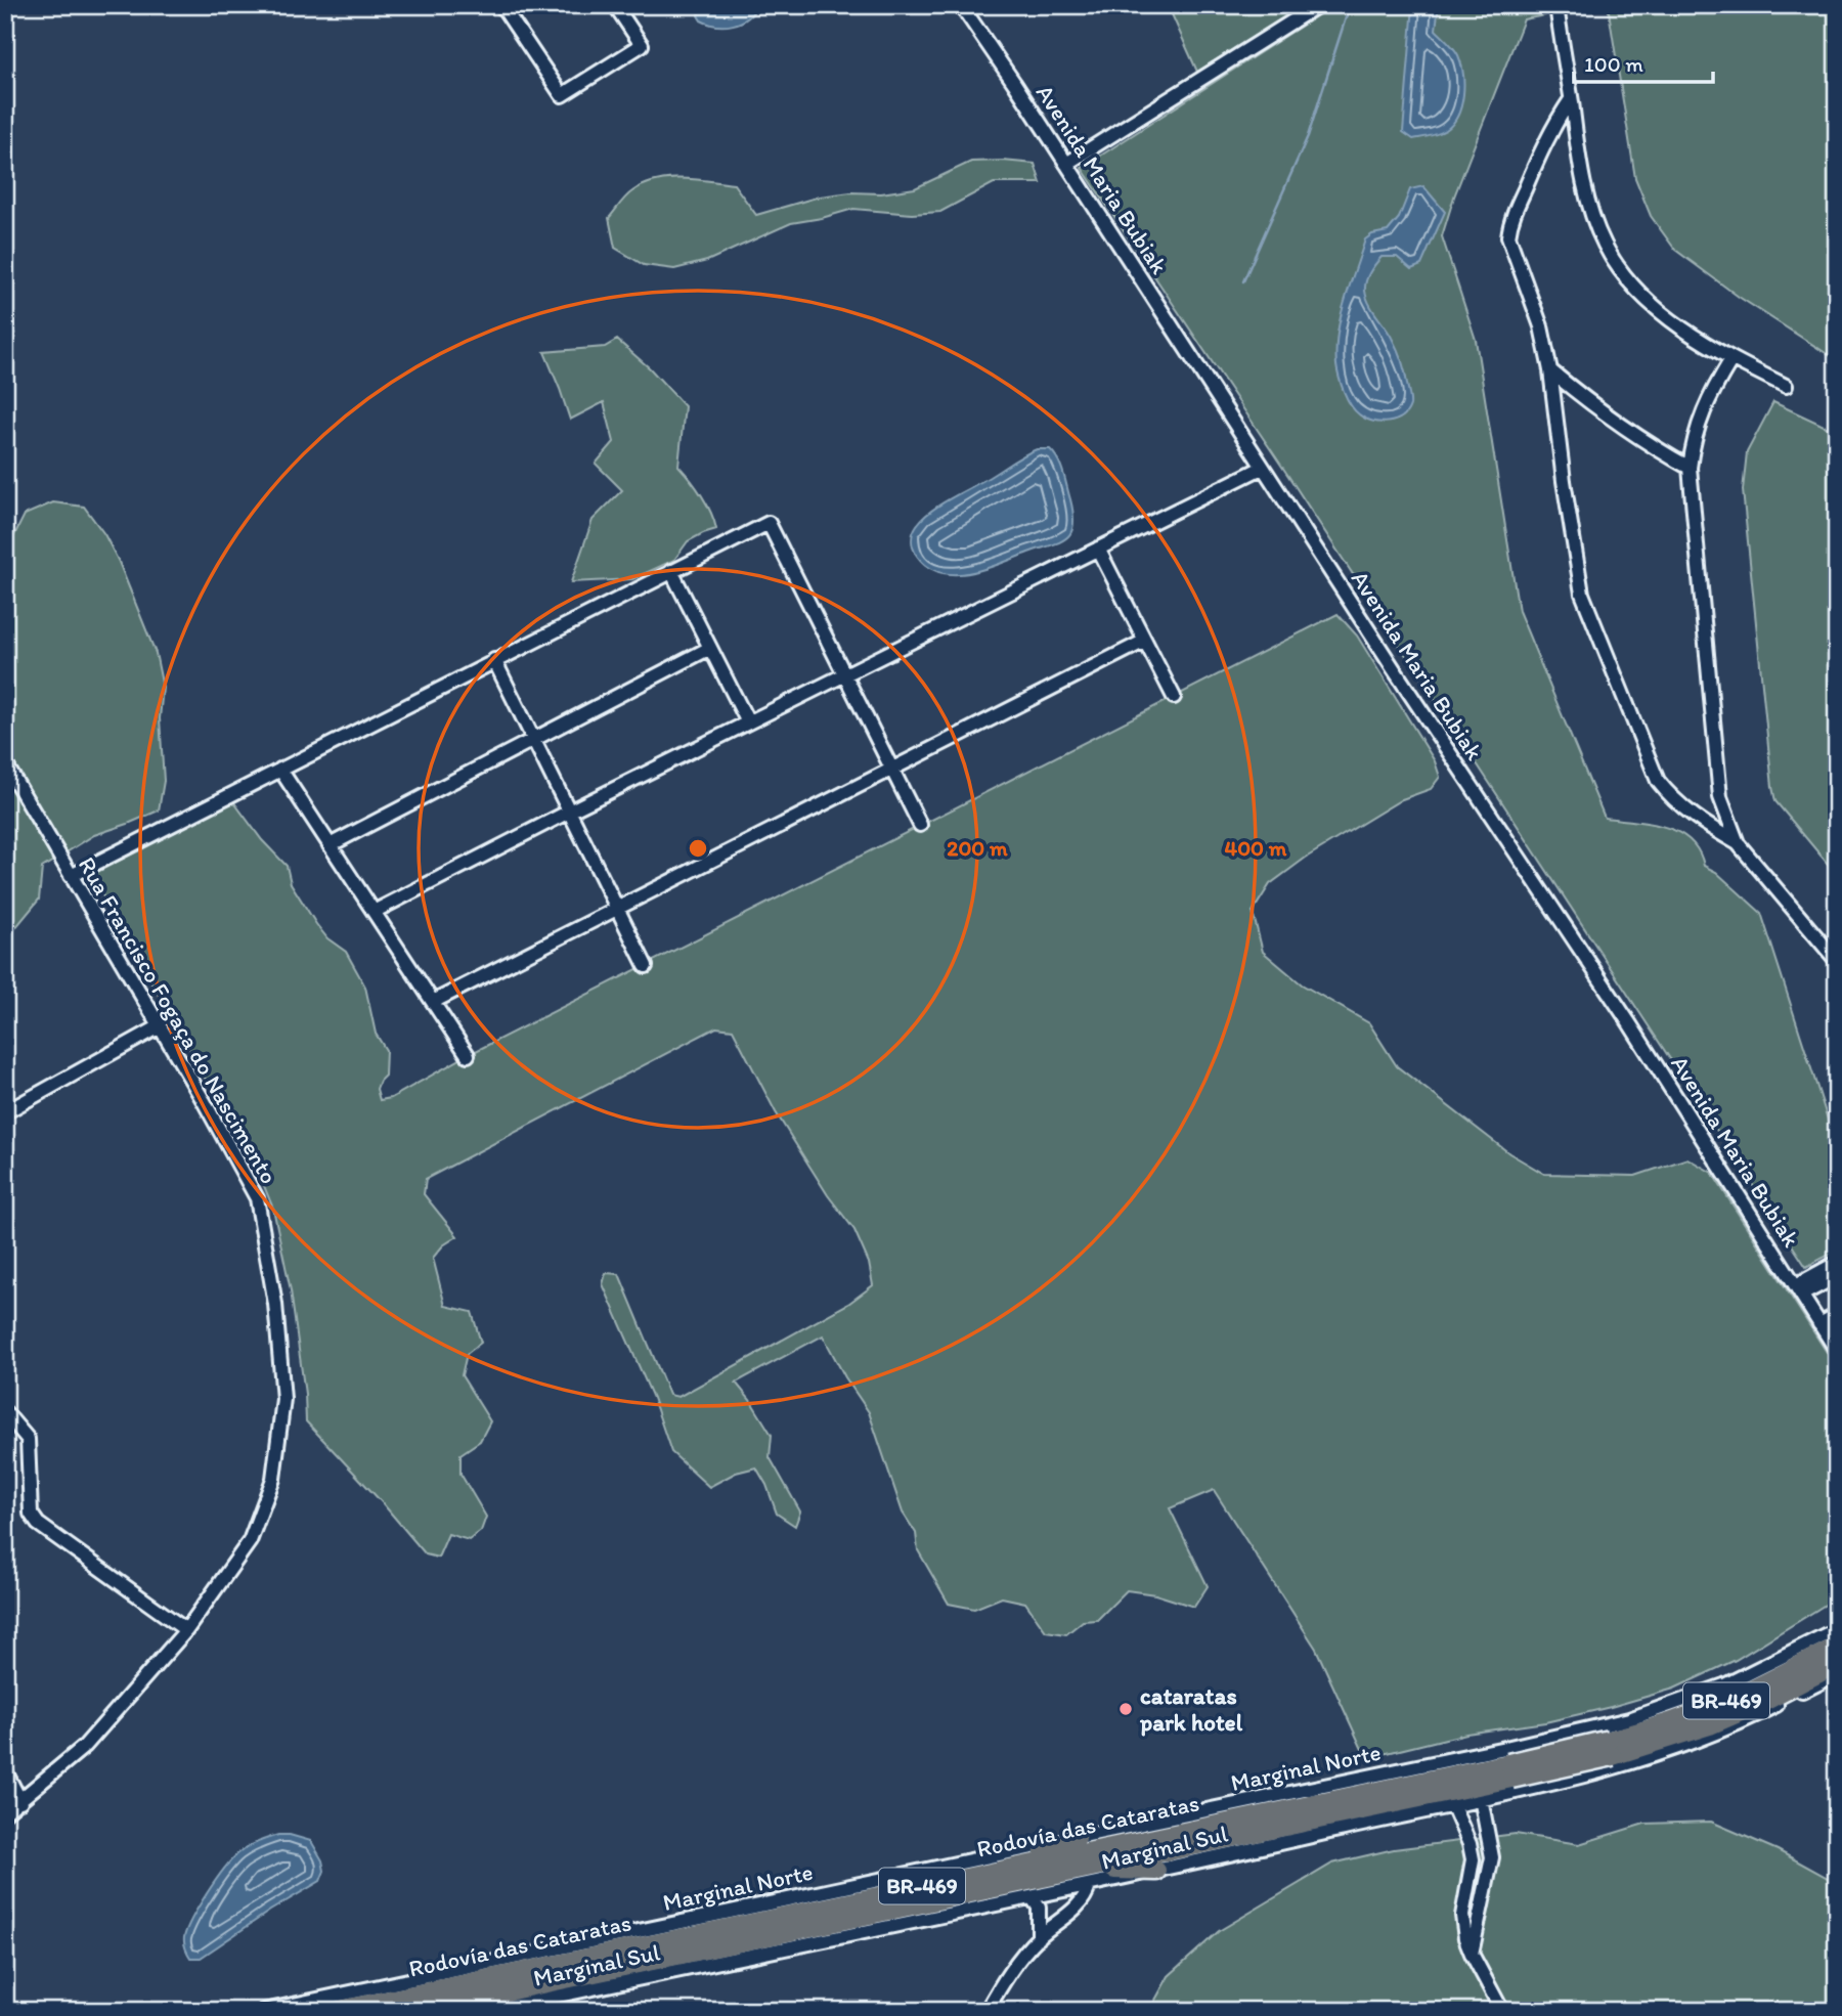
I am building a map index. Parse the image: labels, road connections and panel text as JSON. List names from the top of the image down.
{
  "streets": {
    "highway": ["BR-469", "Rodovía das Cataratas"],
    "street": [
      "Avenida Maria Bubiak",
      "Rua Francisco Fogaça do Nascimento",
      "Marginal Norte",
      "Marginal Sul"
    ]
  },
  "crossings": [
    ["Rodovía das Cataratas", "Marginal Sul"]
  ],
  "places": ["cataratas park hotel"],
  "scale_bar": "100 m",
  "rings": ["200 m", "400 m"]
}
